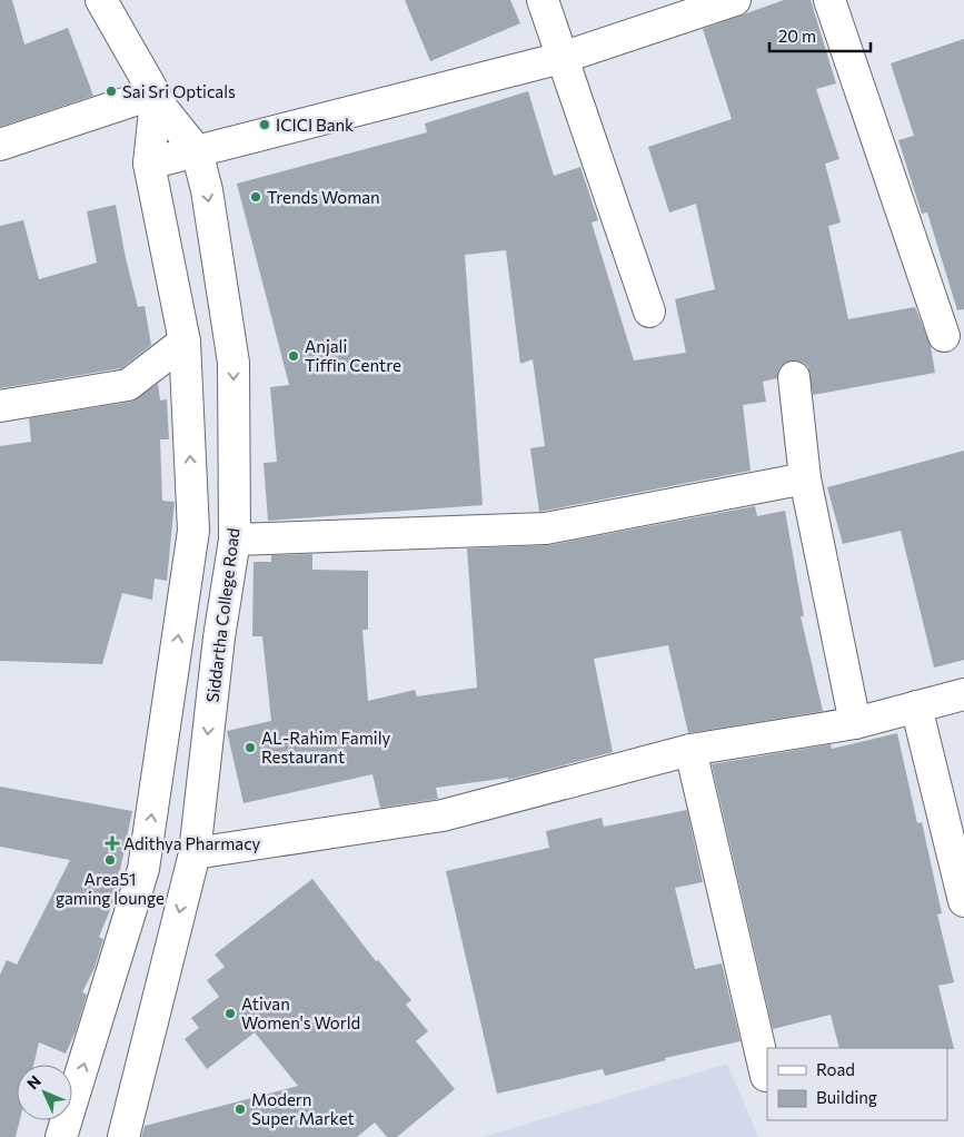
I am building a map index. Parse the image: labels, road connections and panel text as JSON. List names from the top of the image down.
{
  "streets": {
    "street": ["Siddartha College Road"]
  },
  "places": {
    "other": [
      "Sai Sri Opticals",
      "ICICI Bank",
      "Trends Woman",
      "Anjali Tiffin Centre",
      "AL-Rahim Family Restaurant",
      "Area51 gaming lounge",
      "Ativan Women's World",
      "Modern Super Market"
    ],
    "health": ["Adithya Pharmacy"]
  },
  "legend": ["Road", "Building"],
  "scale_bar": "20 m",
  "north": "top left"
}
